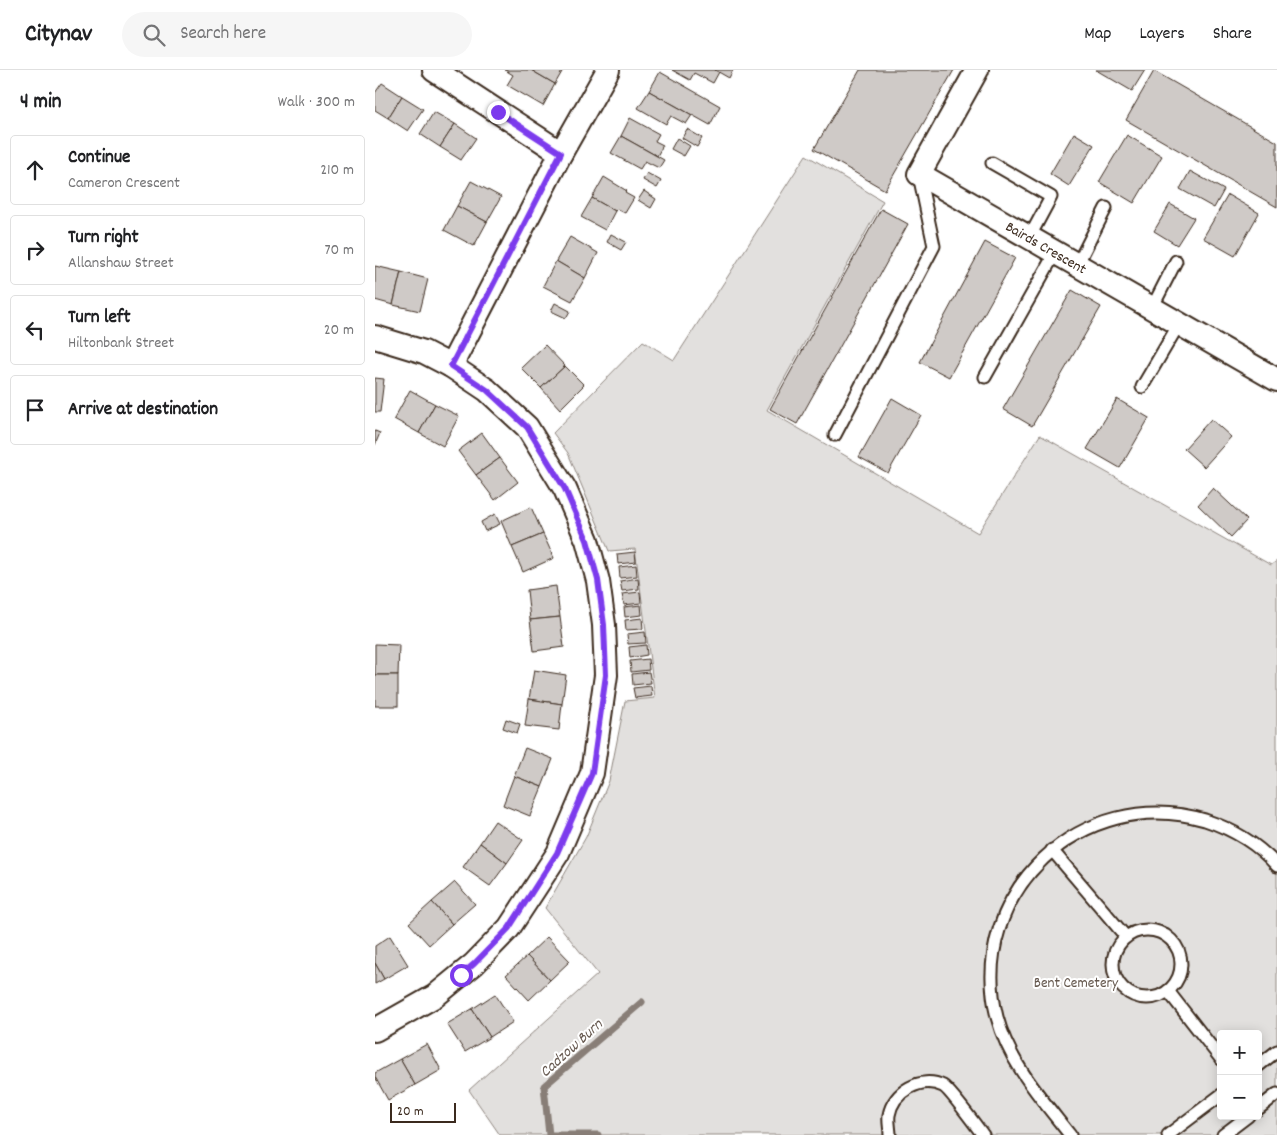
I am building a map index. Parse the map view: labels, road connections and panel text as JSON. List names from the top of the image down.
{
  "streets": {
    "street": ["Bairds Crescent"]
  },
  "water": ["Cadzow Burn"],
  "parks": ["Bent Cemetery"],
  "scale_bar": "20 m",
  "page": {
    "header": "Citynav",
    "search": "Search here",
    "nav": ["Map", "Layers", "Share"],
    "heading": ["4 min", "Walk · 300 m"],
    "list": [
      ["Continue", "Cameron Crescent", "210 m"],
      ["Turn right", "Allanshaw Street", "70 m"],
      ["Turn left", "Hiltonbank Street", "20 m"],
      "Arrive at destination"
    ],
    "map_buttons": ["+", "−"],
    "scale": "20 m"
  }
}
